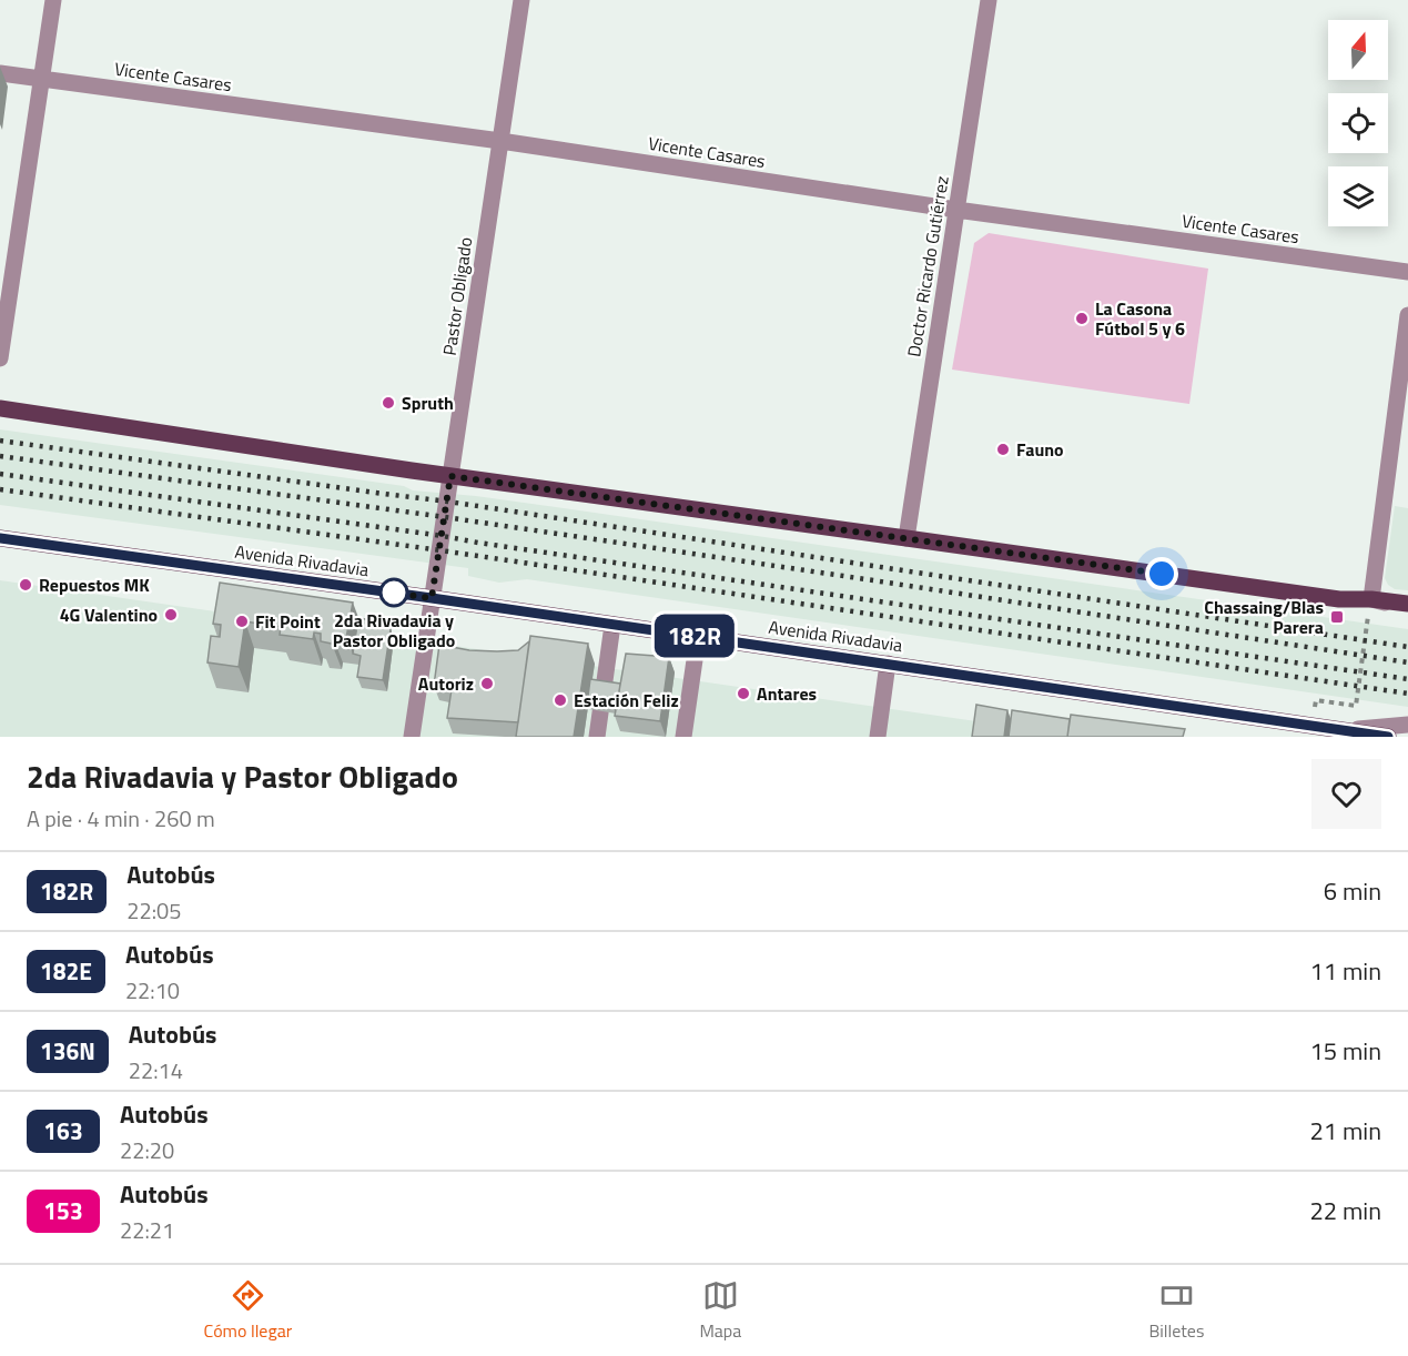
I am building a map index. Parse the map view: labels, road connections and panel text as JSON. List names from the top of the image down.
{
  "streets": {
    "main road": ["Avenida Rivadavia"],
    "street": ["Vicente Casares", "Doctor Ricardo Gutiérrez", "Pastor Obligado"]
  },
  "crossings": [
    ["Vicente Casares", "Doctor Ricardo Gutiérrez"],
    ["Vicente Casares", "Pastor Obligado"],
    ["Pastor Obligado", "Avenida Rivadavia"]
  ],
  "places": {
    "other": [
      "La Casona Fútbol 5 y 6",
      "Spruth",
      "Fauno",
      "Repuestos MK",
      "2da Rivadavia y Pastor Obligado",
      "4G Valentino",
      "Fit Point",
      "Autoriz",
      "Antares",
      "Estación Feliz"
    ],
    "transit": ["Chassaing/Blas Parera"]
  },
  "lines": ["bus line 182R"],
  "north": "top",
  "page": {
    "on_map": "182R",
    "heading": ["2da Rivadavia y Pastor Obligado", "A pie · 4 min · 260 m"],
    "list": [
      {
        "mark": "182R",
        "name": "Autobús",
        "note": "22:05",
        "value": "6 min"
      },
      {
        "mark": "182E",
        "name": "Autobús",
        "note": "22:10",
        "value": "11 min"
      },
      {
        "mark": "136N",
        "name": "Autobús",
        "note": "22:14",
        "value": "15 min"
      },
      {
        "mark": "163",
        "name": "Autobús",
        "note": "22:20",
        "value": "21 min"
      },
      {
        "mark": "153",
        "name": "Autobús",
        "note": "22:21",
        "value": "22 min"
      }
    ],
    "tabs": ["Cómo llegar", "Mapa", "Billetes"]
  }
}
